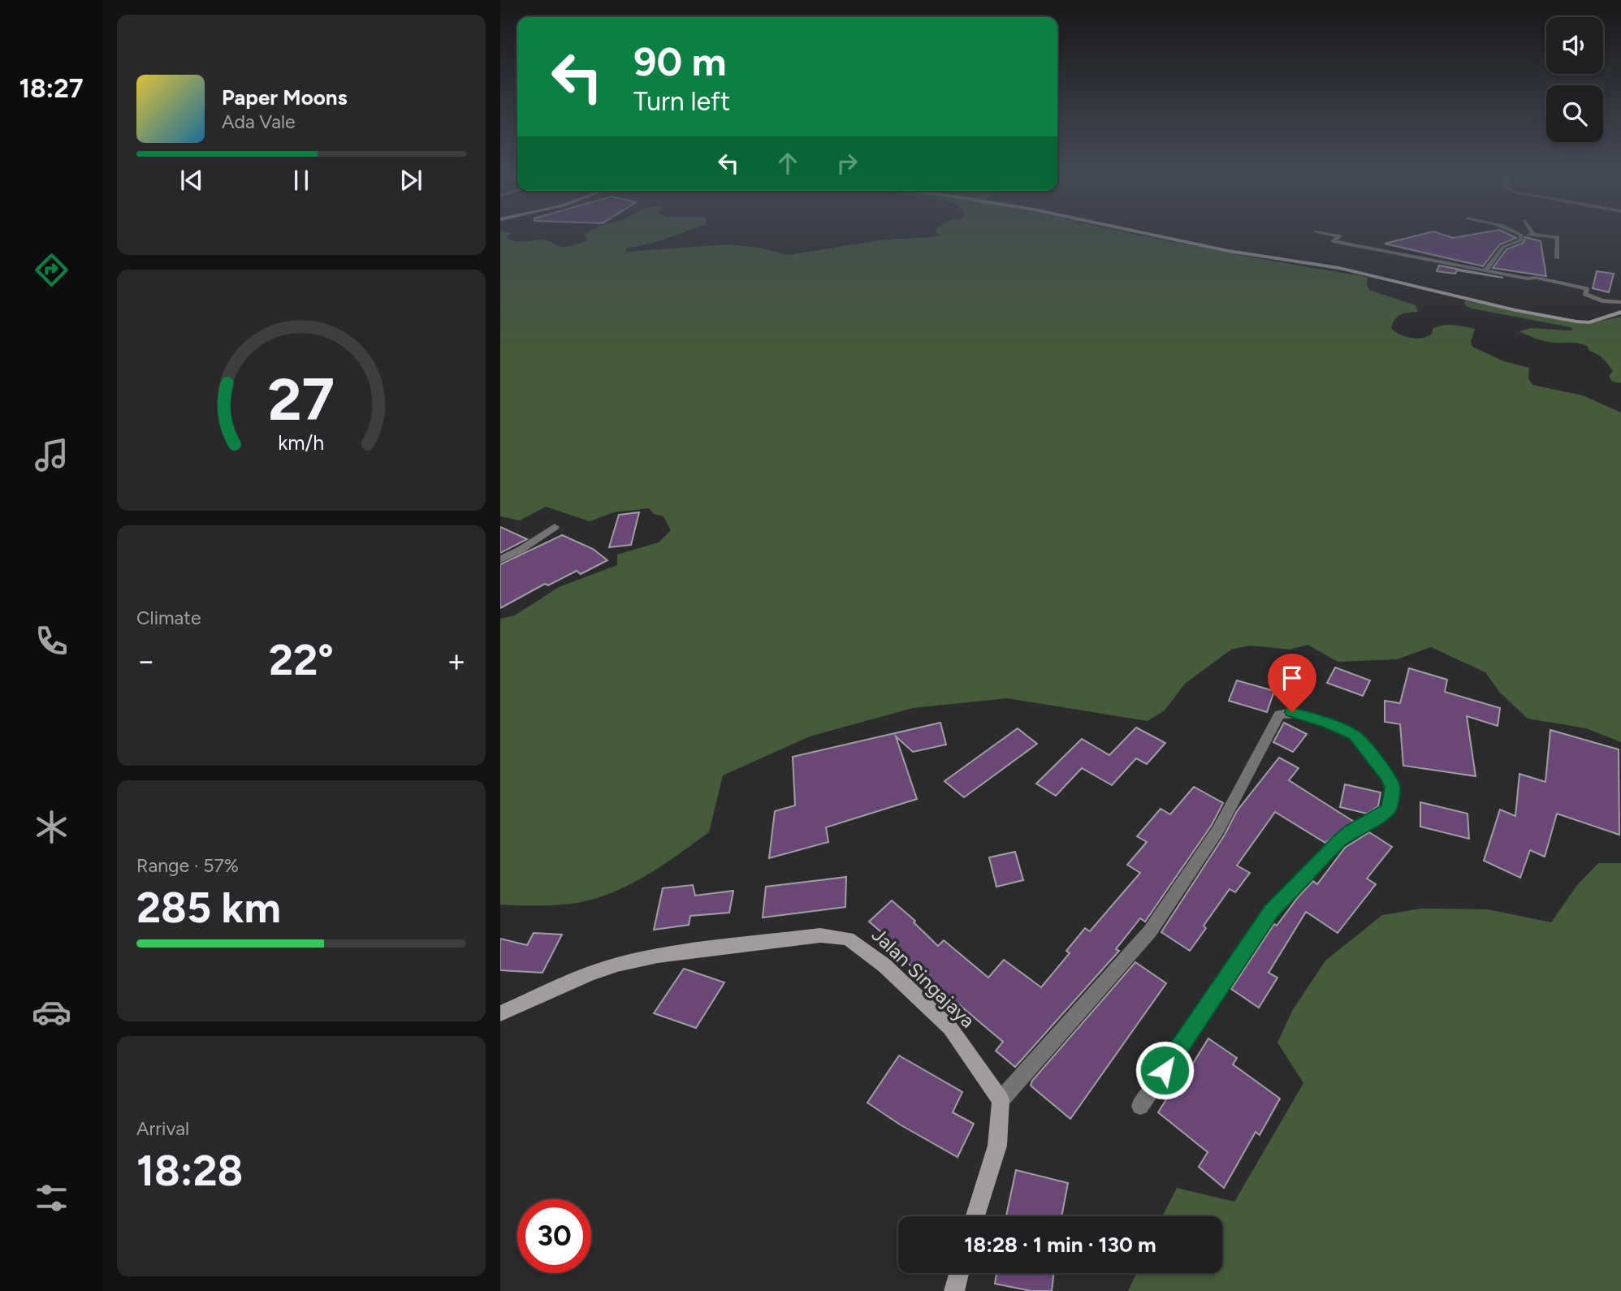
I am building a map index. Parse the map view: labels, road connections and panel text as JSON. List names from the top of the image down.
{
  "streets": {
    "street": ["Jalan Singajaya"]
  },
  "page": {
    "tabs": "18:27",
    "turn": ["90 m", "Turn left"],
    "song": ["Paper Moons", "Ada Vale"],
    "tile": [
      "Climate",
      ["Range · 57%", "285 km"],
      ["Arrival", "18:28"]
    ],
    "heat": ["−", "22°", "+"],
    "limit": "30",
    "trip": "18:28 · 1 min · 130 m",
    "gauge": ["27", "km/h"]
  }
}
